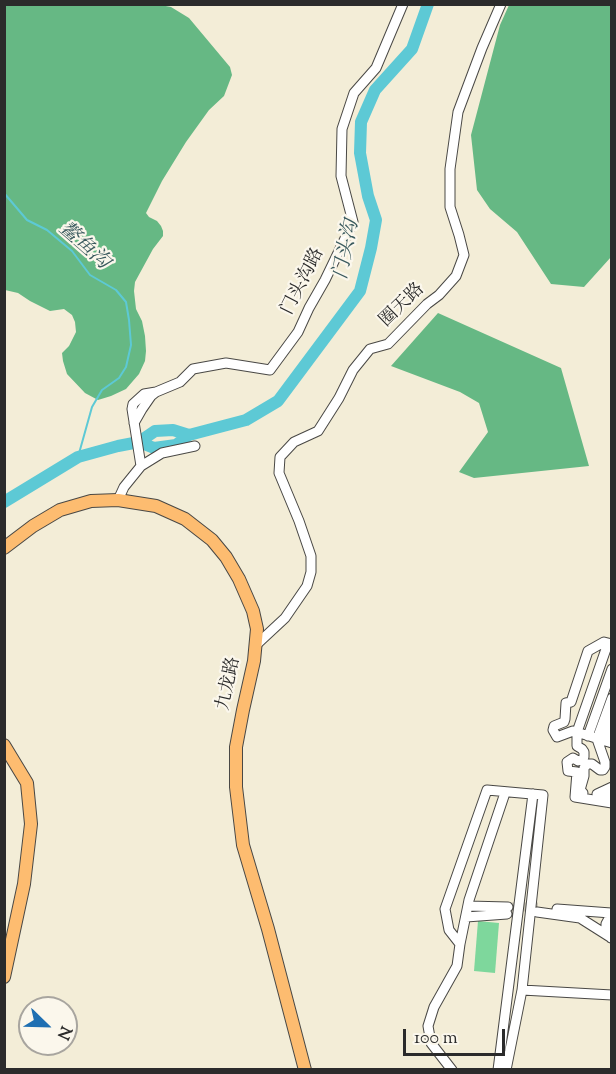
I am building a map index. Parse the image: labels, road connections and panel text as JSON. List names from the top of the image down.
{
  "streets": {
    "main road": ["九龙路"],
    "street": ["门头沟路", "圈天路"]
  },
  "crossings": [
    ["圈天路", "九龙路"]
  ],
  "water": ["鳌鱼沟", "门头沟"],
  "scale_bar": "100 m",
  "north": "bottom right"
}
